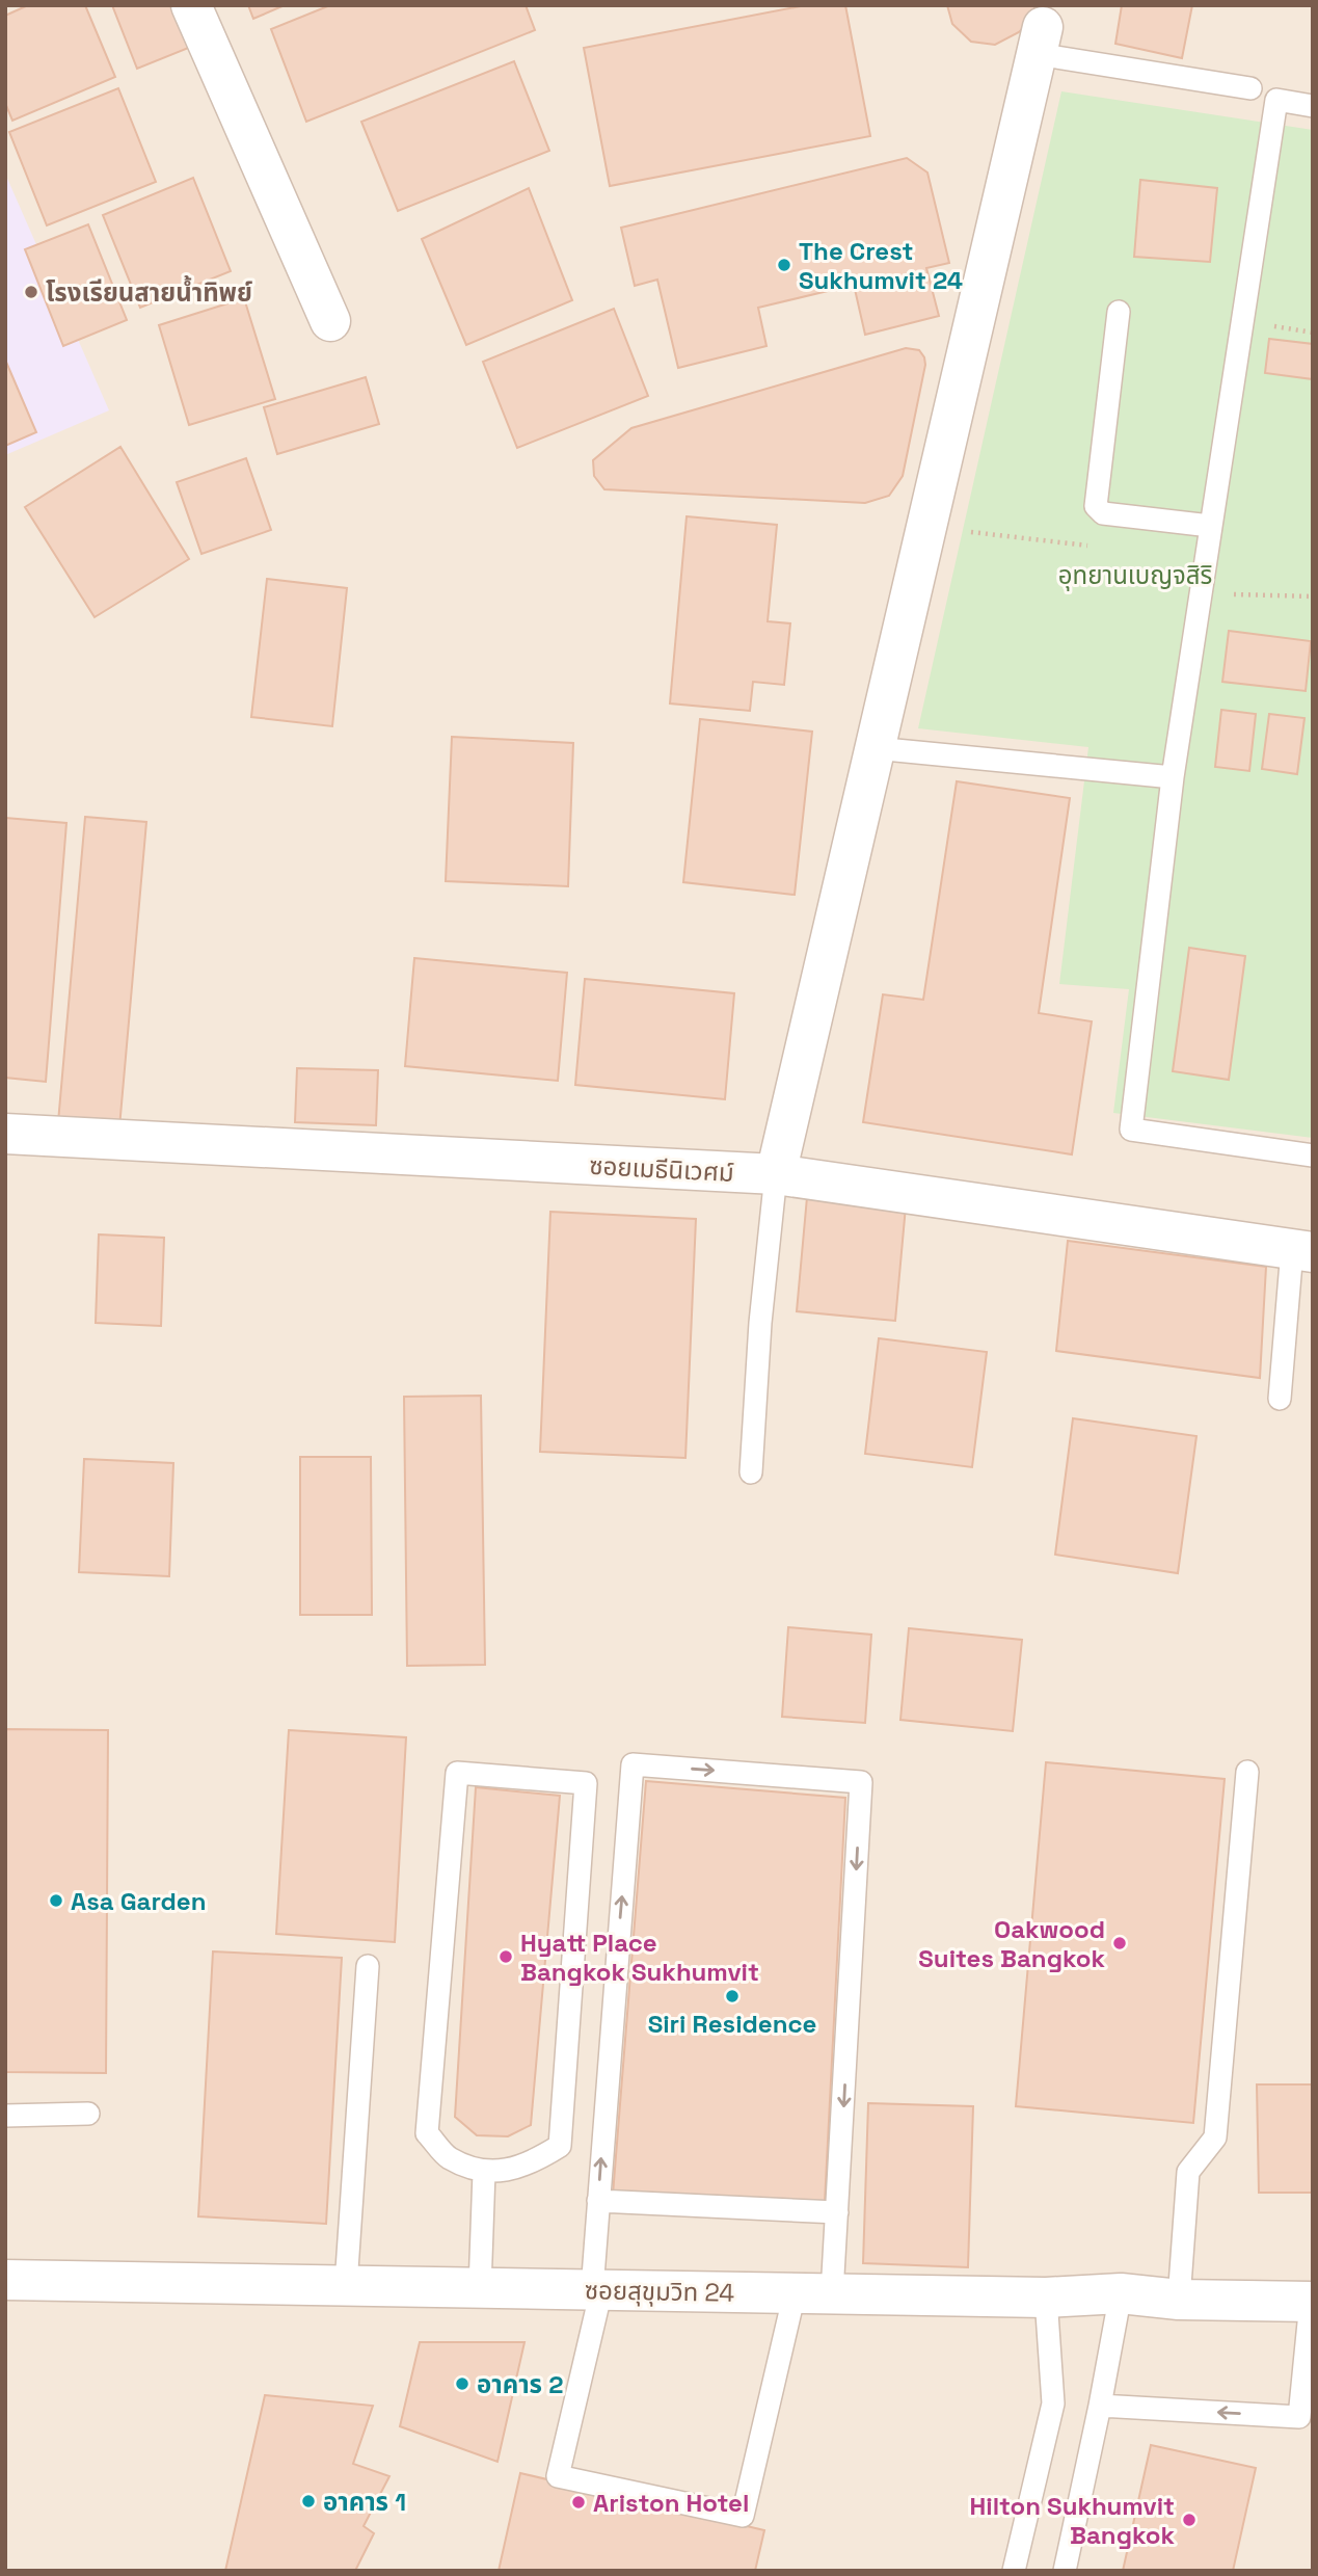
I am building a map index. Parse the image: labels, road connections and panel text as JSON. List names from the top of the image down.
{
  "streets": {
    "street": ["ซอยเมธีนิเวศม์", "ซอยสุขุมวิท 24"]
  },
  "parks": ["อุทยานเบญจสิริ"],
  "places": [
    "The Crest Sukhumvit 24",
    "โรงเรียนสายน้ำทิพย์",
    "Asa Garden",
    "Oakwood Suites Bangkok",
    "Hyatt Place Bangkok Sukhumvit",
    "Siri Residence",
    "อาคาร 2",
    "อาคาร 1",
    "Ariston Hotel",
    "Hilton Sukhumvit Bangkok"
  ]
}
